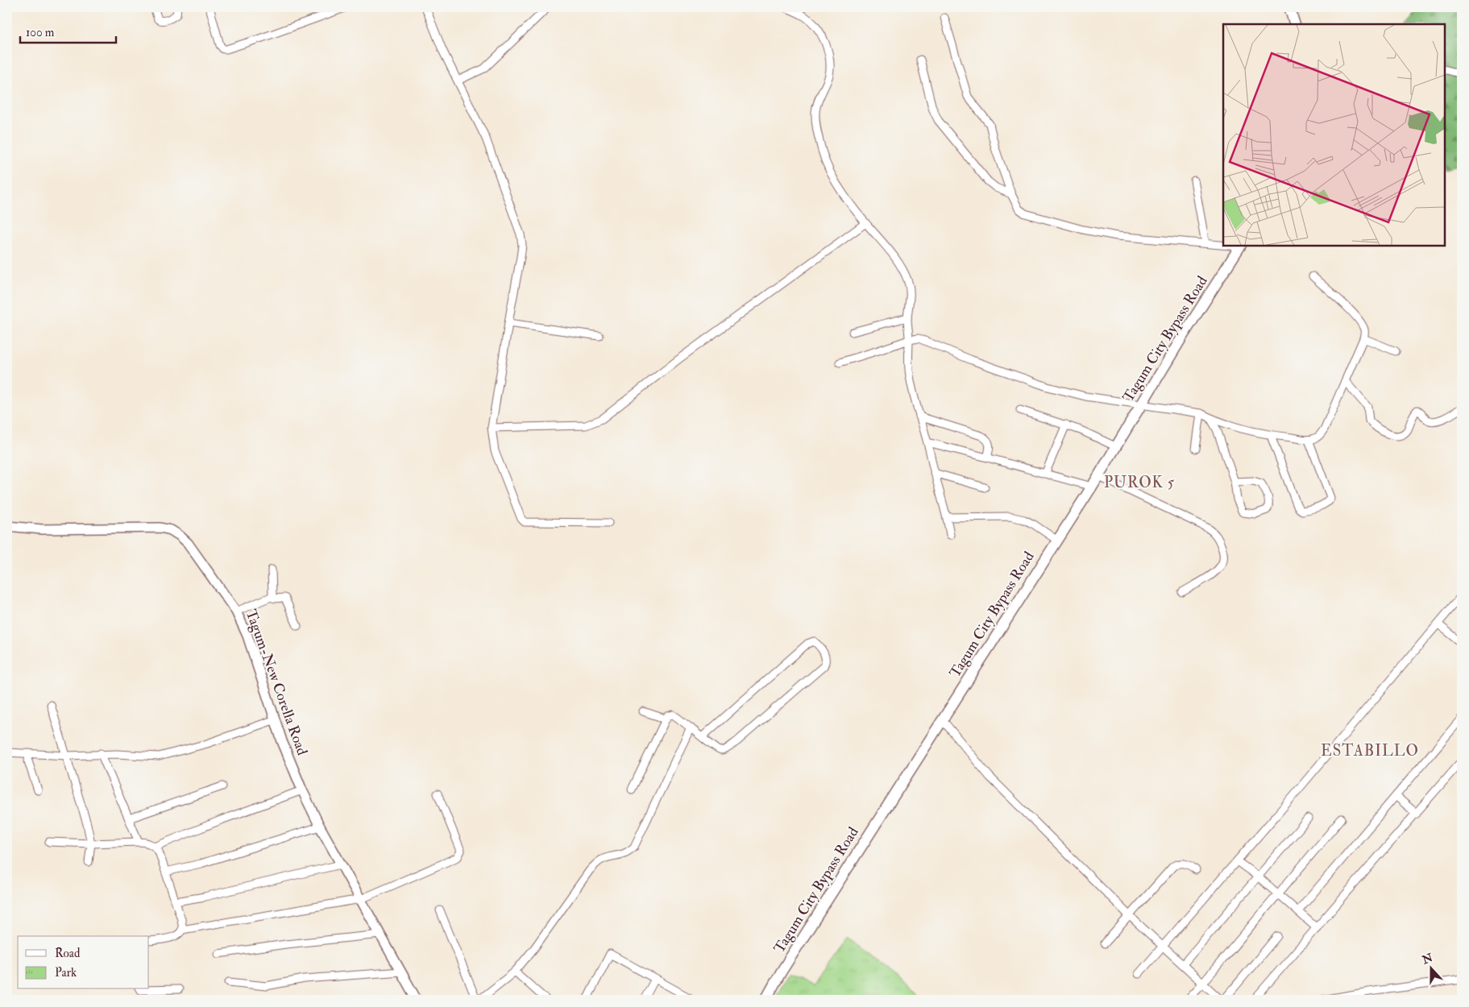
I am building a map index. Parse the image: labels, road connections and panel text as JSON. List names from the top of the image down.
{
  "streets": {
    "main road": ["Tagum City Bypass Road", "Tagum-New Corella Road"]
  },
  "districts": ["PUROK 5", "ESTABILLO"],
  "legend": ["Road", "Park"],
  "scale_bar": "100 m",
  "north": "top"
}
